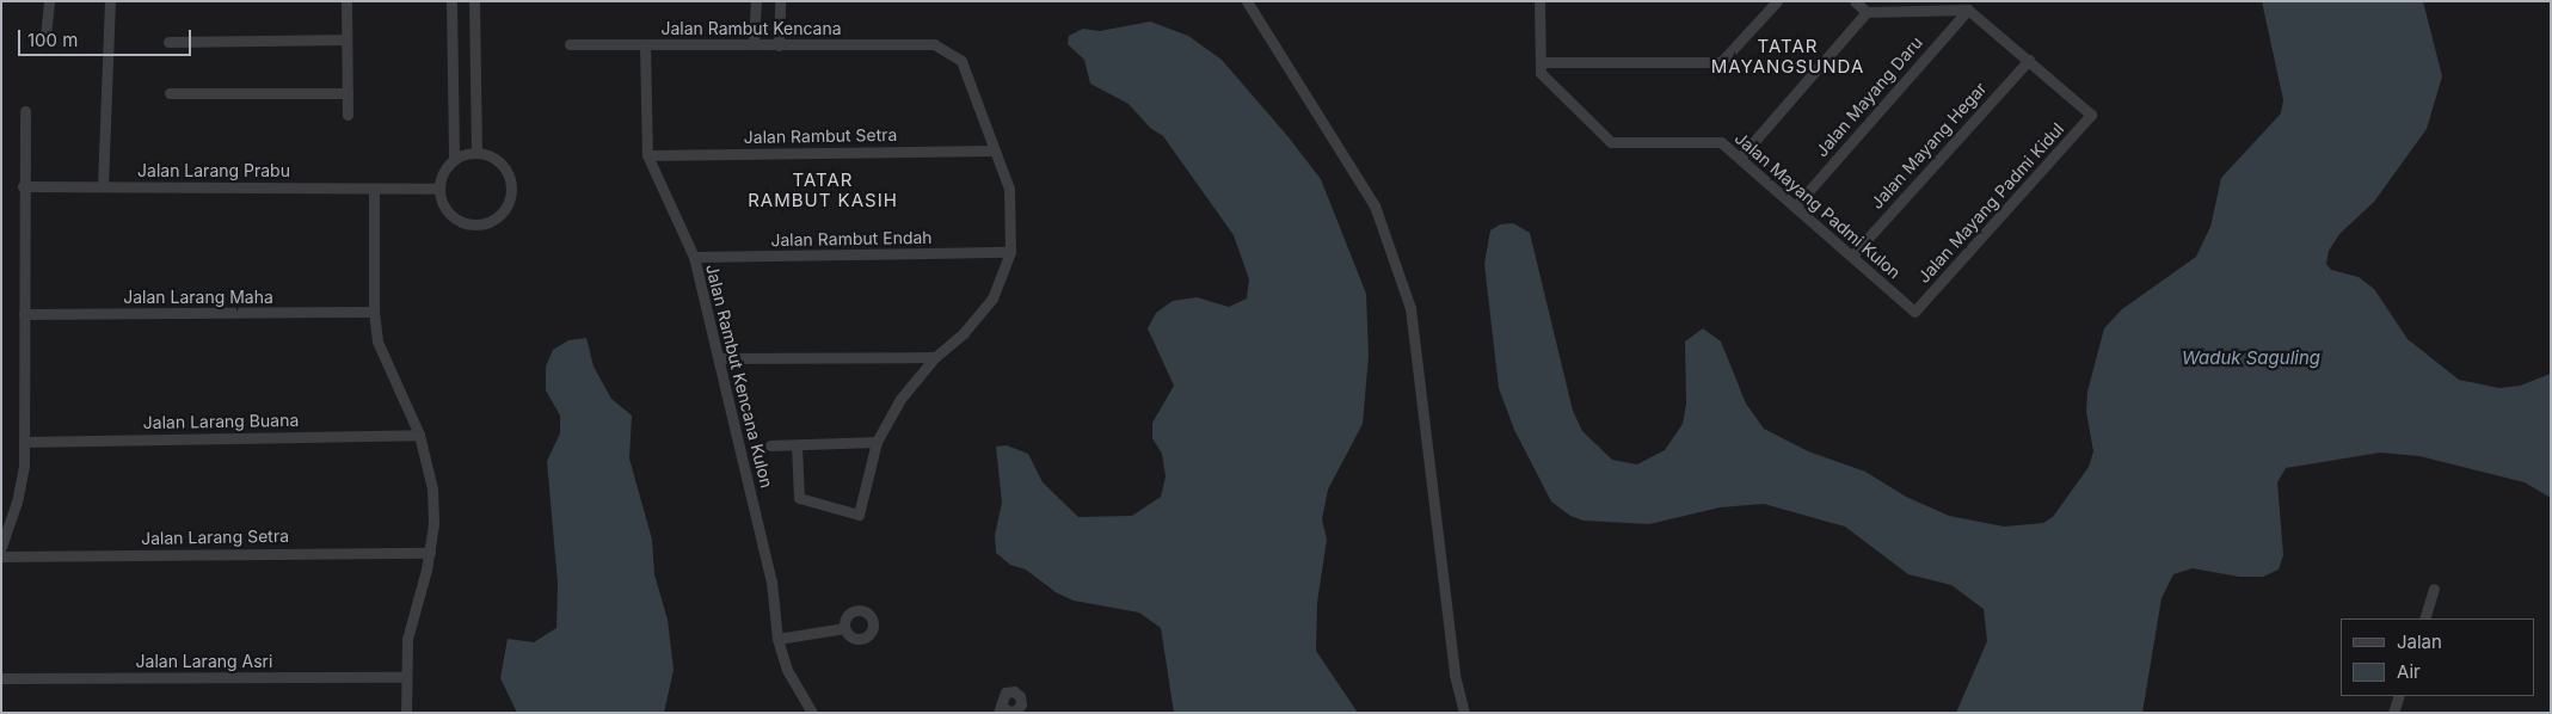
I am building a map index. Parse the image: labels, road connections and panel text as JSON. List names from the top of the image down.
{
  "streets": {
    "street": [
      "Jalan Rambut Kencana",
      "Jalan Mayang Daru",
      "Jalan Rambut Setra",
      "Jalan Mayang Hegar",
      "Jalan Larang Prabu",
      "Jalan Mayang Padmi Kidul",
      "Jalan Mayang Padmi Kulon",
      "Jalan Rambut Endah",
      "Jalan Larang Maha",
      "Jalan Rambut Kencana Kulon",
      "Jalan Larang Buana",
      "Jalan Larang Setra",
      "Jalan Larang Asri"
    ]
  },
  "crossings": [
    ["Jalan Rambut Kencana", "Jalan Rambut Setra"],
    ["Jalan Rambut Kencana", "Jalan Rambut Kencana Kulon"],
    ["Jalan Mayang Daru", "Jalan Mayang Padmi Kulon"],
    ["Jalan Rambut Setra", "Jalan Rambut Kencana Kulon"],
    ["Jalan Mayang Hegar", "Jalan Mayang Padmi Kidul"],
    ["Jalan Mayang Hegar", "Jalan Mayang Padmi Kulon"],
    ["Jalan Mayang Padmi Kidul", "Jalan Mayang Padmi Kulon"],
    ["Jalan Rambut Endah", "Jalan Rambut Kencana Kulon"]
  ],
  "districts": ["TATAR MAYANGSUNDA", "TATAR RAMBUT KASIH"],
  "water": ["Waduk Saguling"],
  "legend": ["Jalan", "Air"],
  "scale_bar": "100 m"
}
